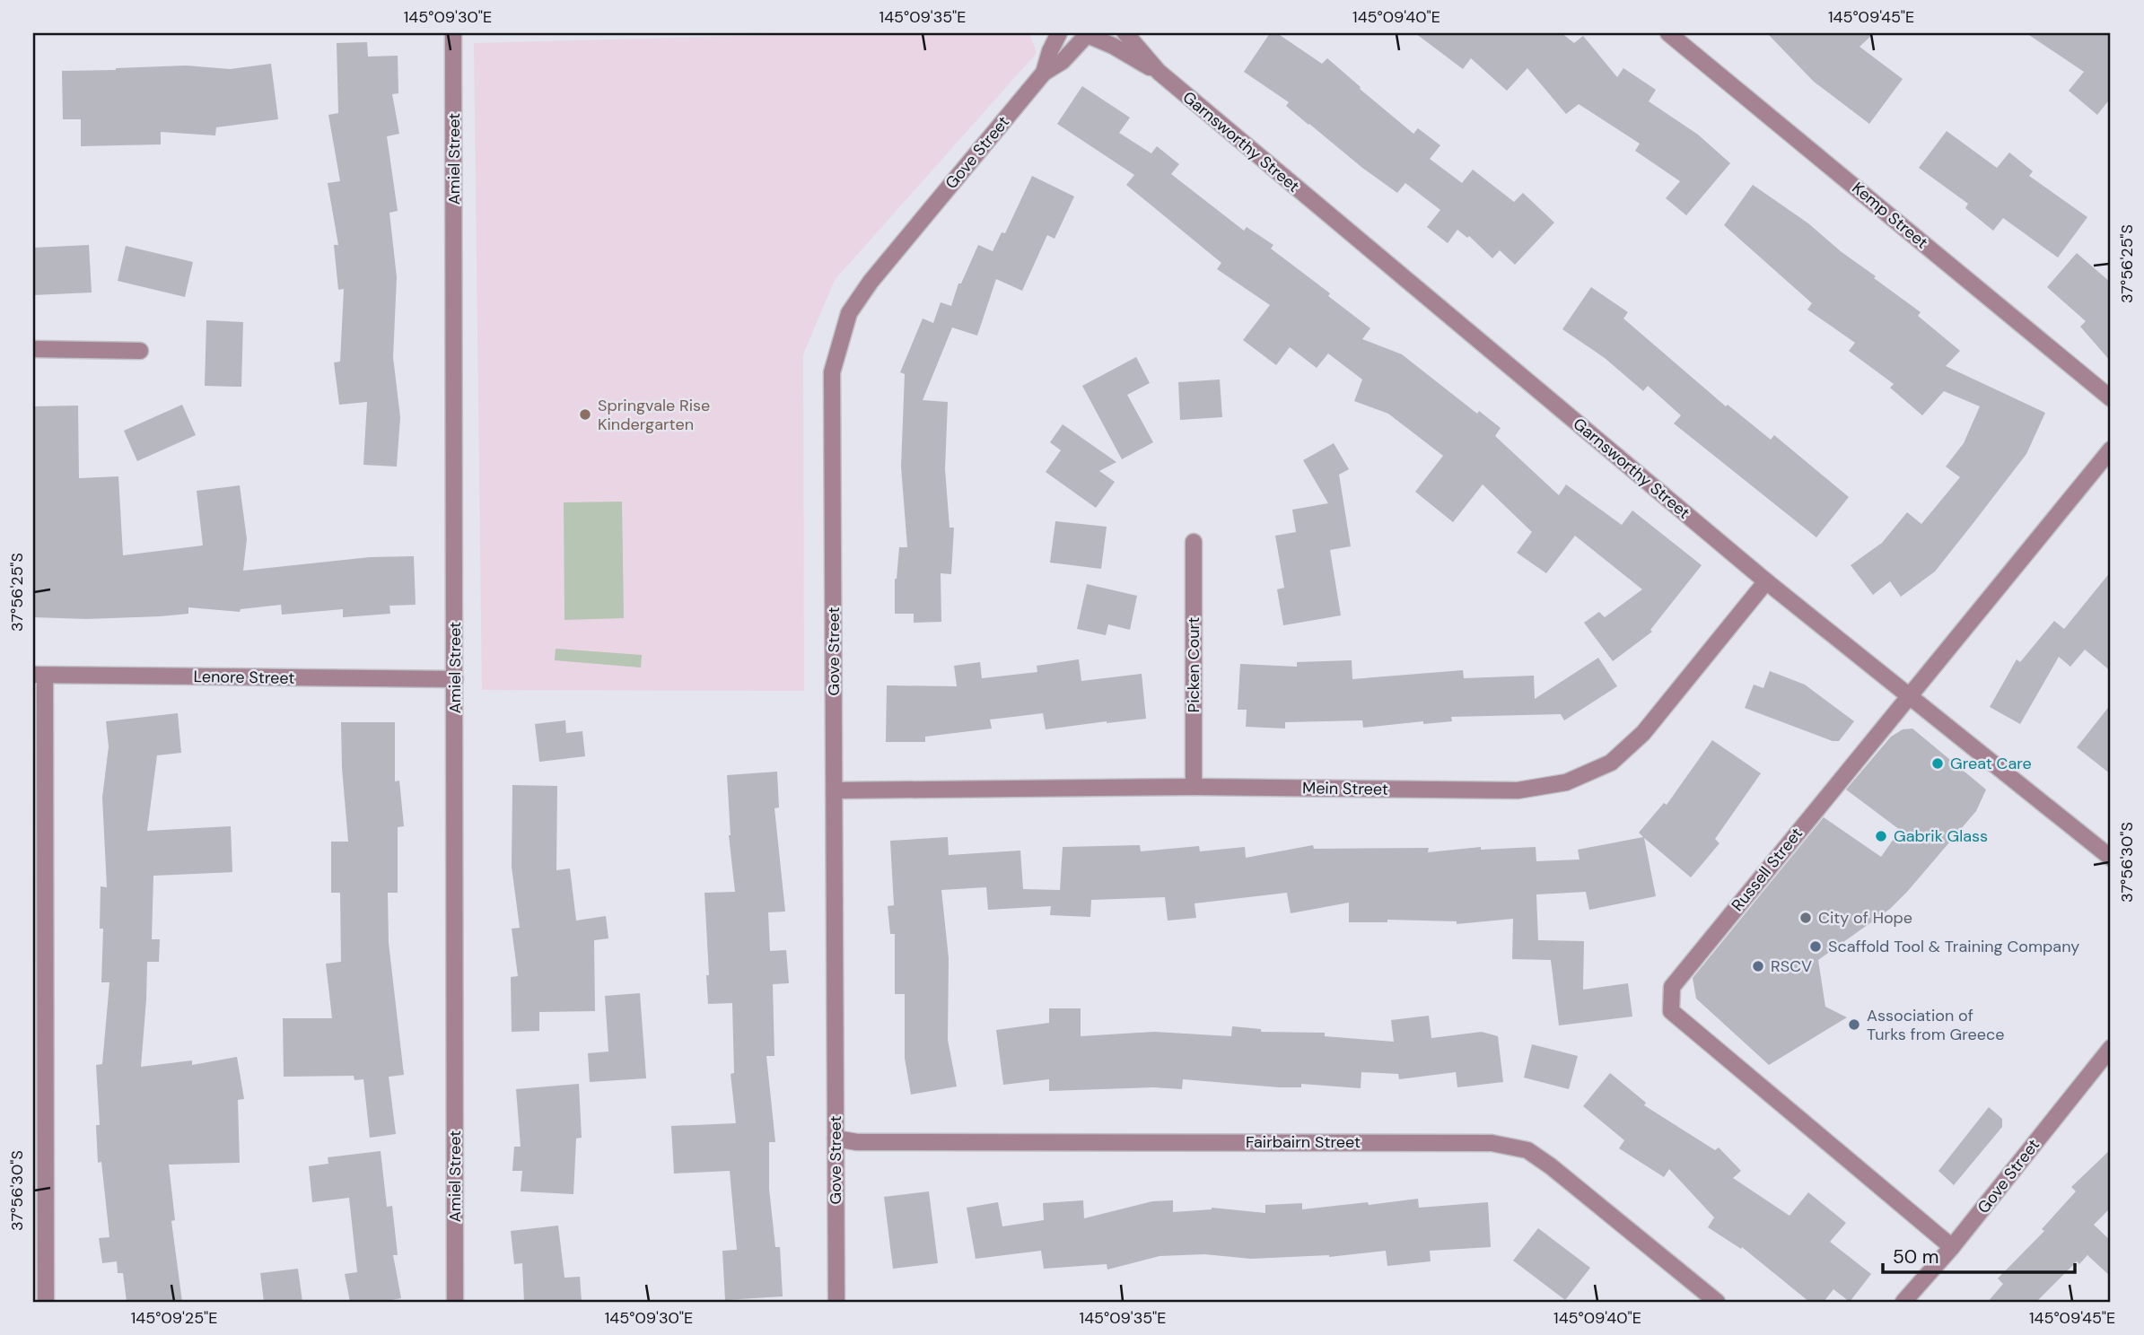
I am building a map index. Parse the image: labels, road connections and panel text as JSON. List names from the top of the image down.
{
  "streets": {
    "street": [
      "Garnsworthy Street",
      "Gove Street",
      "Amiel Street",
      "Kemp Street",
      "Picken Court",
      "Lenore Street",
      "Mein Street",
      "Russell Street",
      "Fairbairn Street"
    ]
  },
  "crossings": [
    ["Garnsworthy Street", "Gove Street"],
    ["Garnsworthy Street", "Mein Street"],
    ["Garnsworthy Street", "Russell Street"],
    ["Gove Street", "Mein Street"],
    ["Gove Street", "Russell Street"],
    ["Gove Street", "Fairbairn Street"],
    ["Amiel Street", "Lenore Street"],
    ["Picken Court", "Mein Street"]
  ],
  "places": [
    "Springvale Rise Kindergarten",
    "Great Care",
    "Gabrik Glass",
    "City of Hope",
    "Scaffold Tool & Training Company",
    "RSCV",
    "Association of Turks from Greece"
  ],
  "scale_bar": "50 m",
  "coordinates": [
    "145°09'30\"E",
    "145°09'35\"E",
    "145°09'40\"E",
    "145°09'45\"E",
    "37°56'25\"S",
    "37°56'30\"S",
    "145°09'25\"E"
  ]
}
